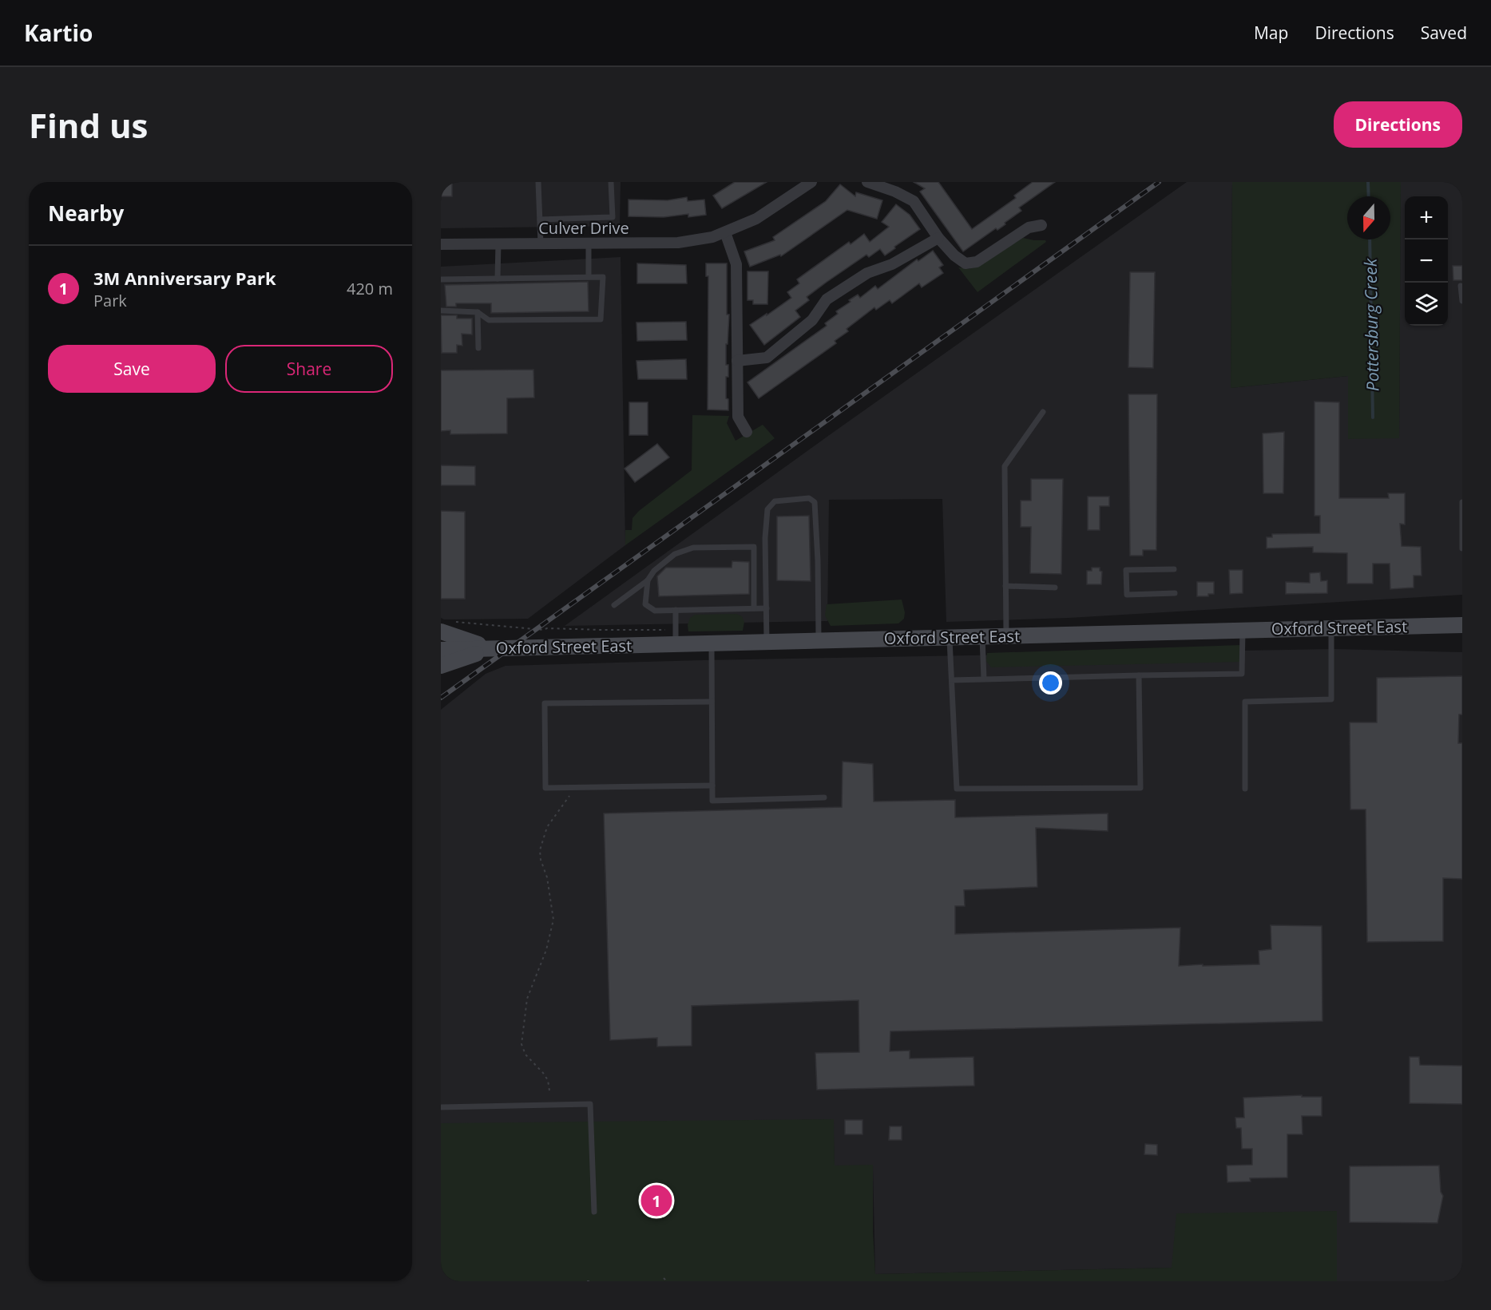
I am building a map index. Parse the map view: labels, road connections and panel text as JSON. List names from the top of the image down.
{
  "streets": {
    "main road": ["Oxford Street East"],
    "street": ["Culver Drive"]
  },
  "water": ["Pottersburg Creek"],
  "north": "bottom",
  "page": {
    "header": "Kartio",
    "nav": ["Map", "Directions", "Saved"],
    "buttons": [
      "Directions",
      ["Save", "Share"]
    ],
    "title": "Find us",
    "heading": "Nearby",
    "map_buttons": ["+", "−"],
    "list": [
      {
        "mark": "1",
        "name": "3M Anniversary Park",
        "note": "Park",
        "value": "420 m"
      }
    ],
    "pins": "1"
  }
}
